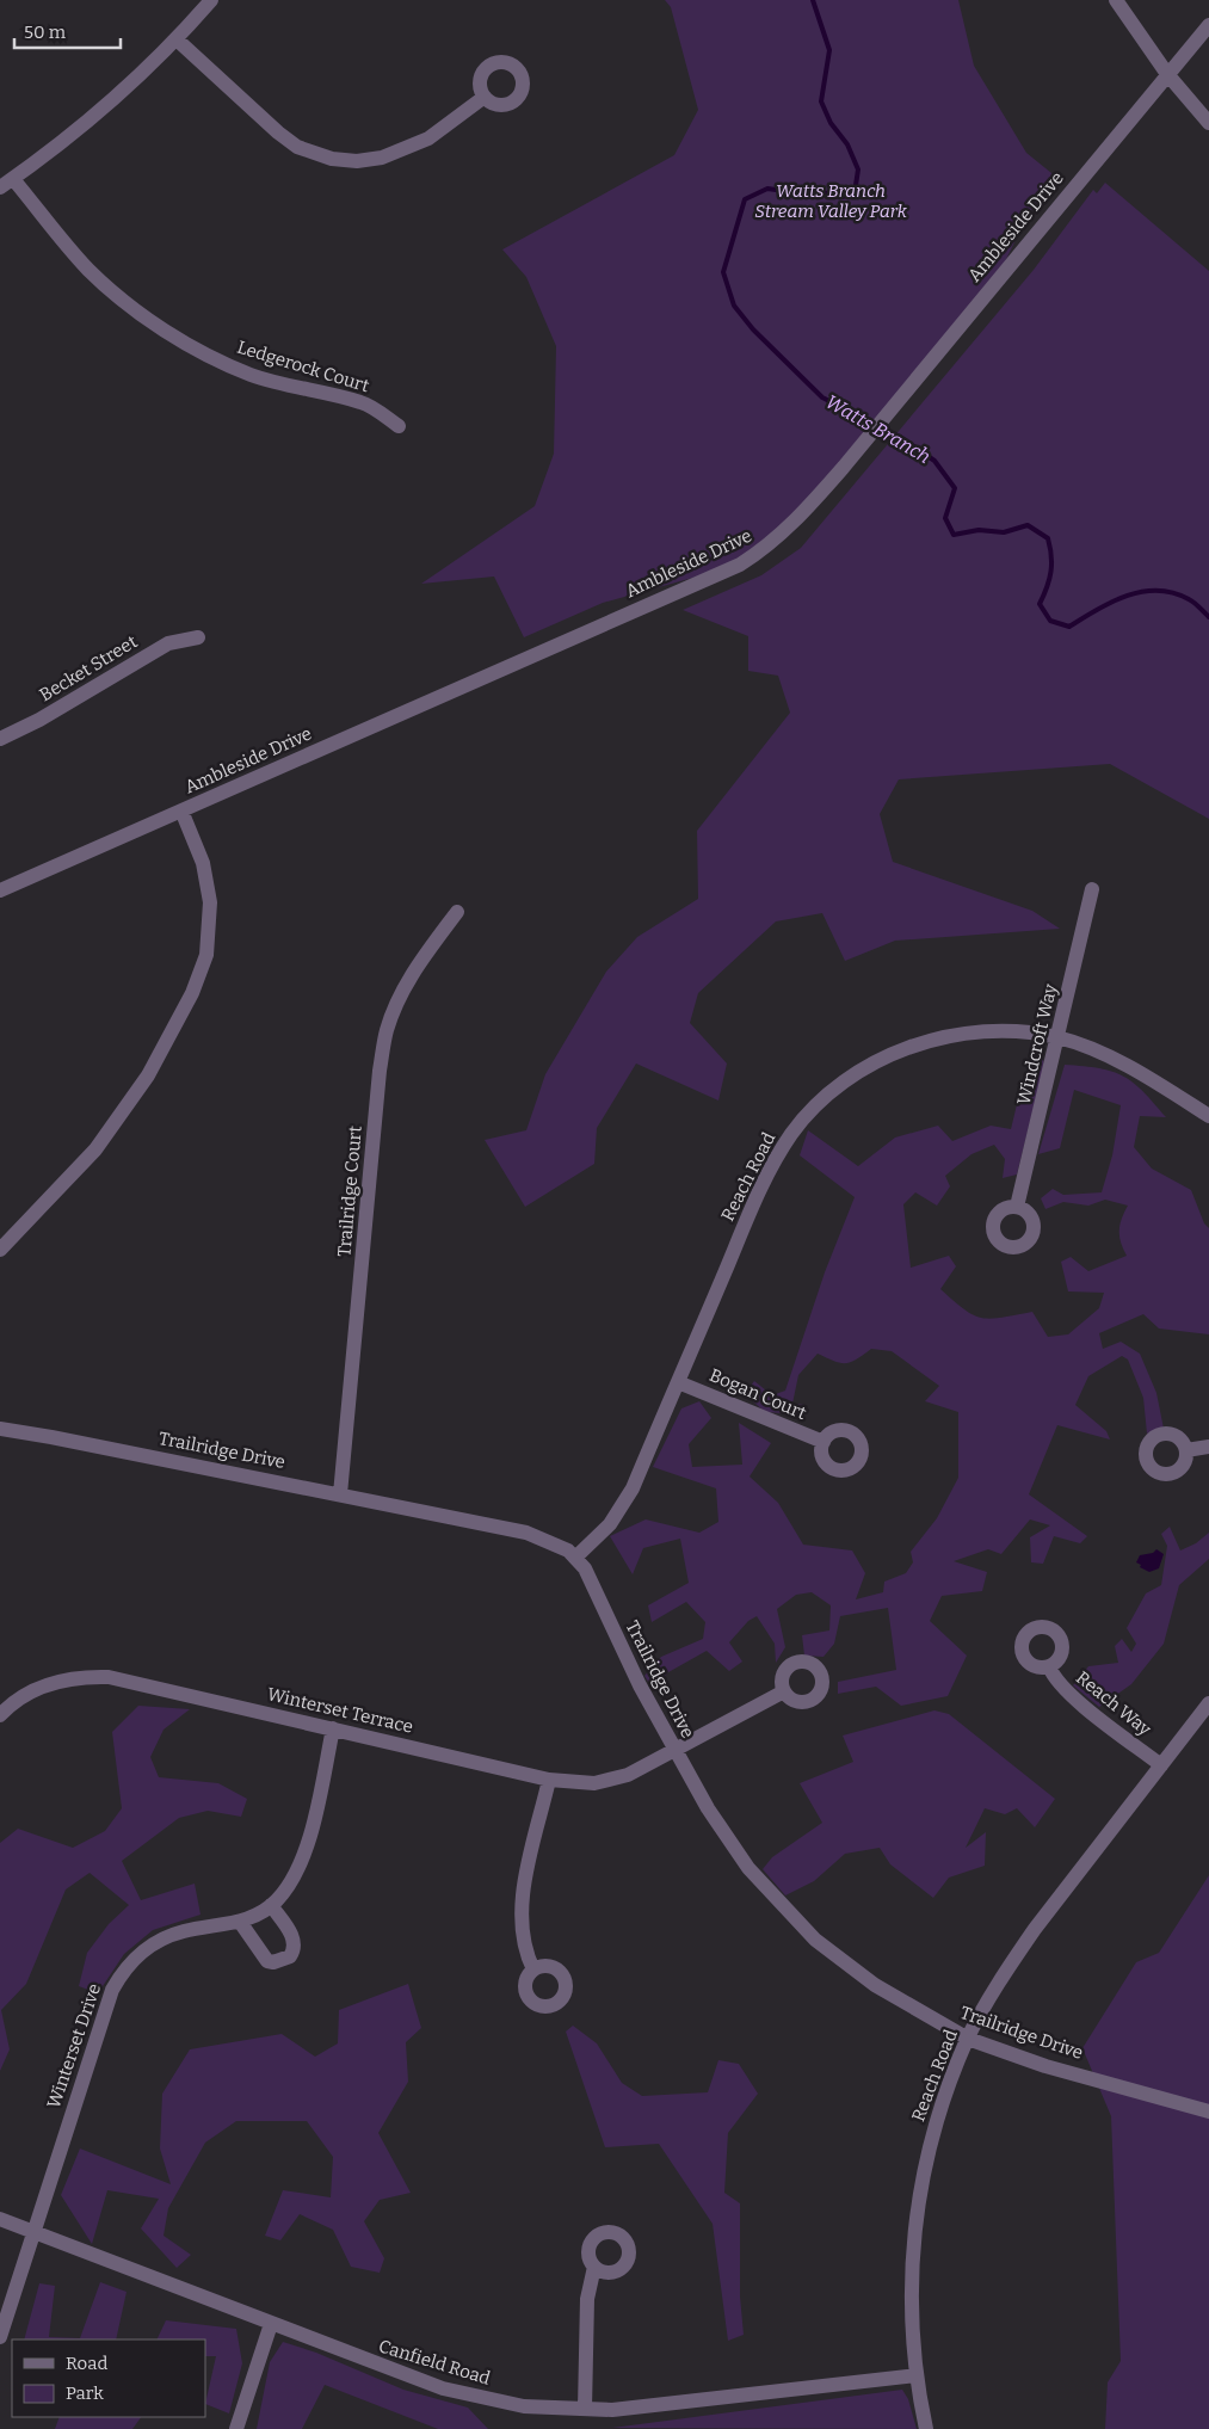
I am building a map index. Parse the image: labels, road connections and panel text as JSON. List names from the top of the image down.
{
  "streets": {
    "street": [
      "Ambleside Drive",
      "Ledgerock Court",
      "Becket Street",
      "Windcroft Way",
      "Reach Road",
      "Trailridge Court",
      "Bogan Court",
      "Trailridge Drive",
      "Reach Way",
      "Winterset Terrace",
      "Winterset Drive",
      "Canfield Road"
    ]
  },
  "crossings": [
    ["Windcroft Way", "Reach Road"],
    ["Reach Road", "Bogan Court"],
    ["Reach Road", "Trailridge Drive"],
    ["Reach Road", "Reach Way"],
    ["Reach Road", "Canfield Road"],
    ["Trailridge Court", "Trailridge Drive"],
    ["Trailridge Drive", "Winterset Terrace"],
    ["Winterset Terrace", "Winterset Drive"],
    ["Winterset Drive", "Canfield Road"]
  ],
  "water": ["Watts Branch"],
  "parks": ["Watts Branch Stream Valley Park"],
  "legend": ["Road", "Park"],
  "scale_bar": "50 m"
}
